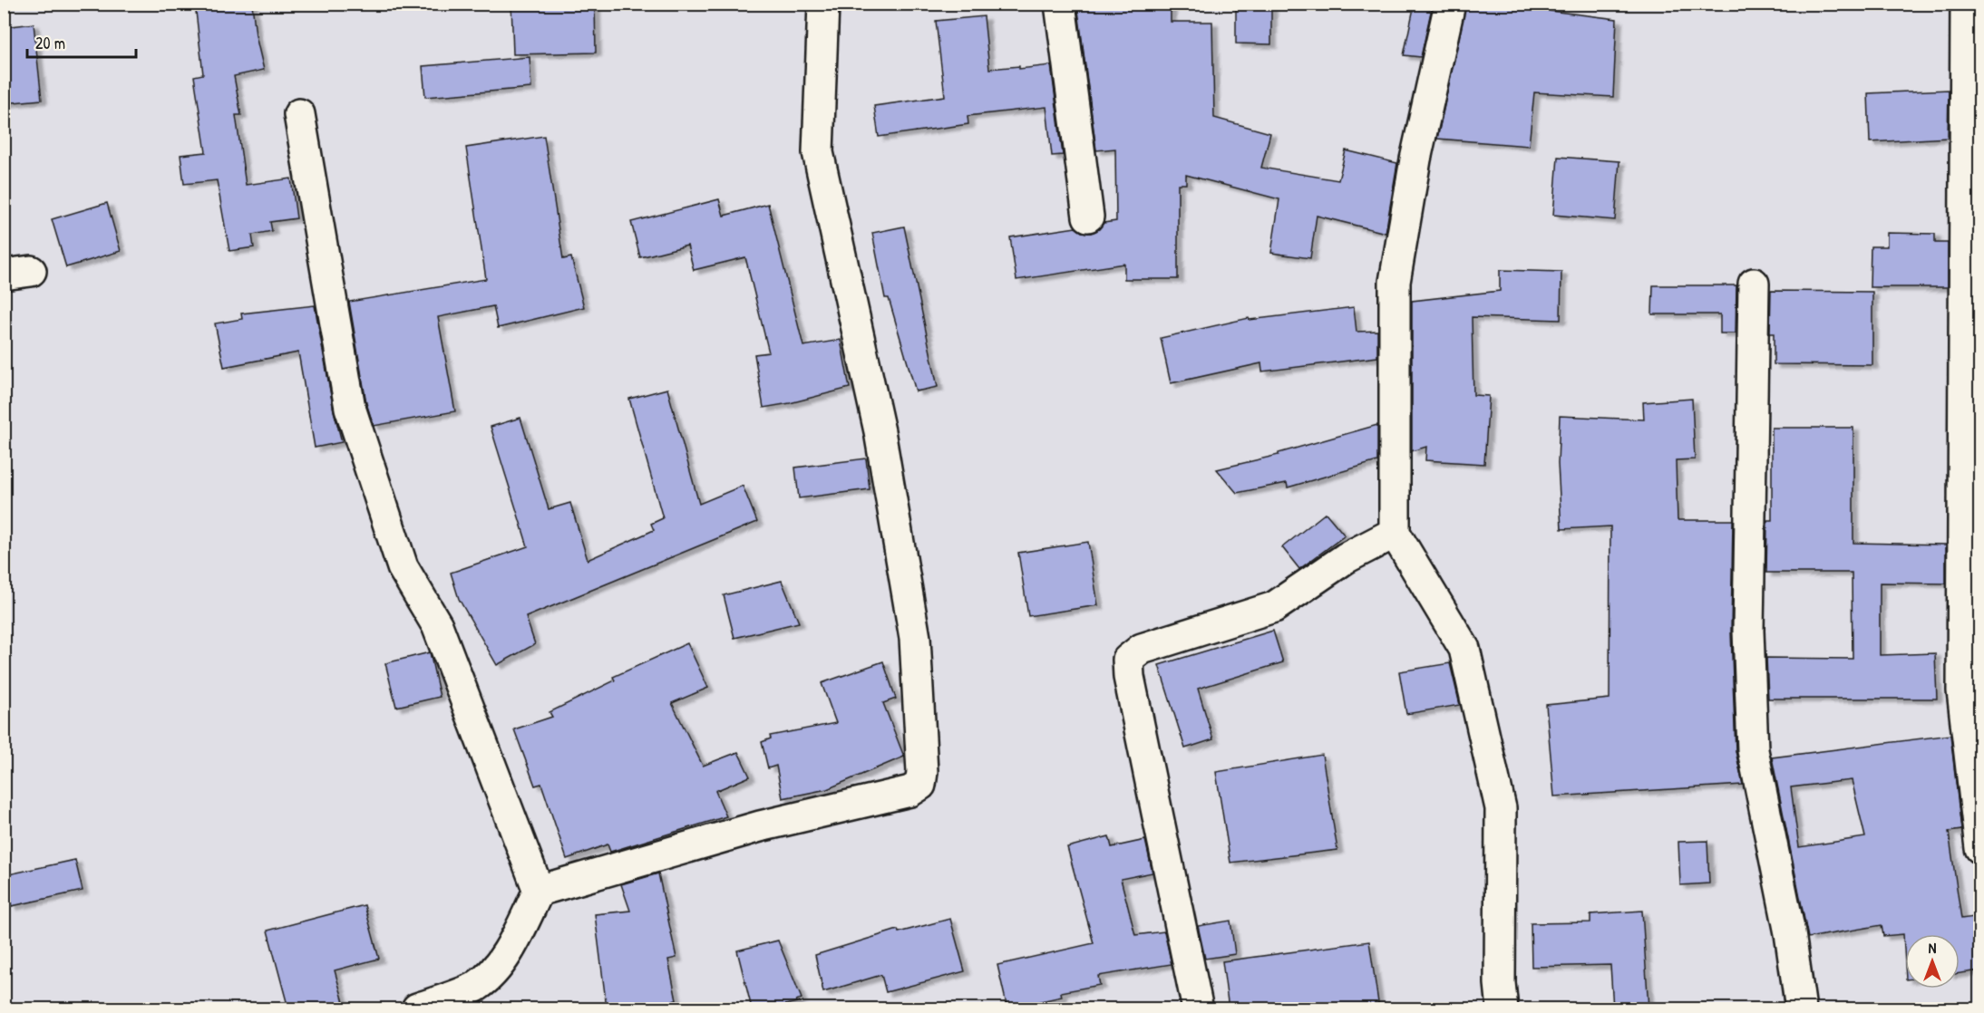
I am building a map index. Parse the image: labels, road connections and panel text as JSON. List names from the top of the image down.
{
  "scale_bar": "20 m",
  "north": "top"
}
